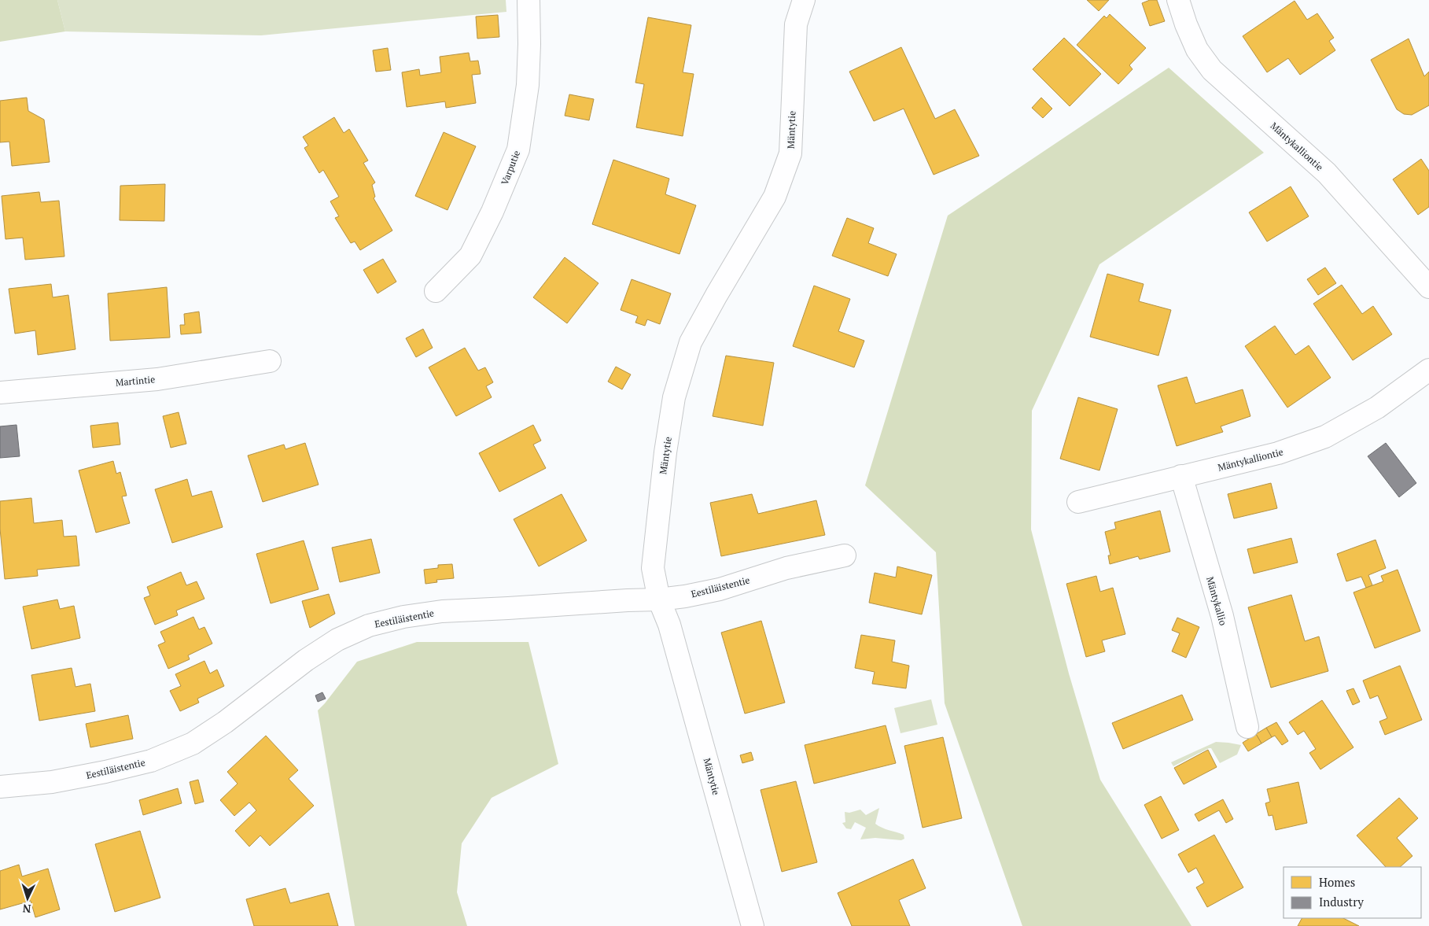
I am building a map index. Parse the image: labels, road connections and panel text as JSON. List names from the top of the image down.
{
  "streets": {
    "street": [
      "Mäntytie",
      "Mäntykalliontie",
      "Varputie",
      "Martintie",
      "Eestiläistentie",
      "Mäntykallio"
    ]
  },
  "crossings": [
    ["Mäntytie", "Eestiläistentie"],
    ["Mäntykalliontie", "Mäntykallio"]
  ],
  "legend": ["Homes", "Industry"],
  "north": "bottom"
}
